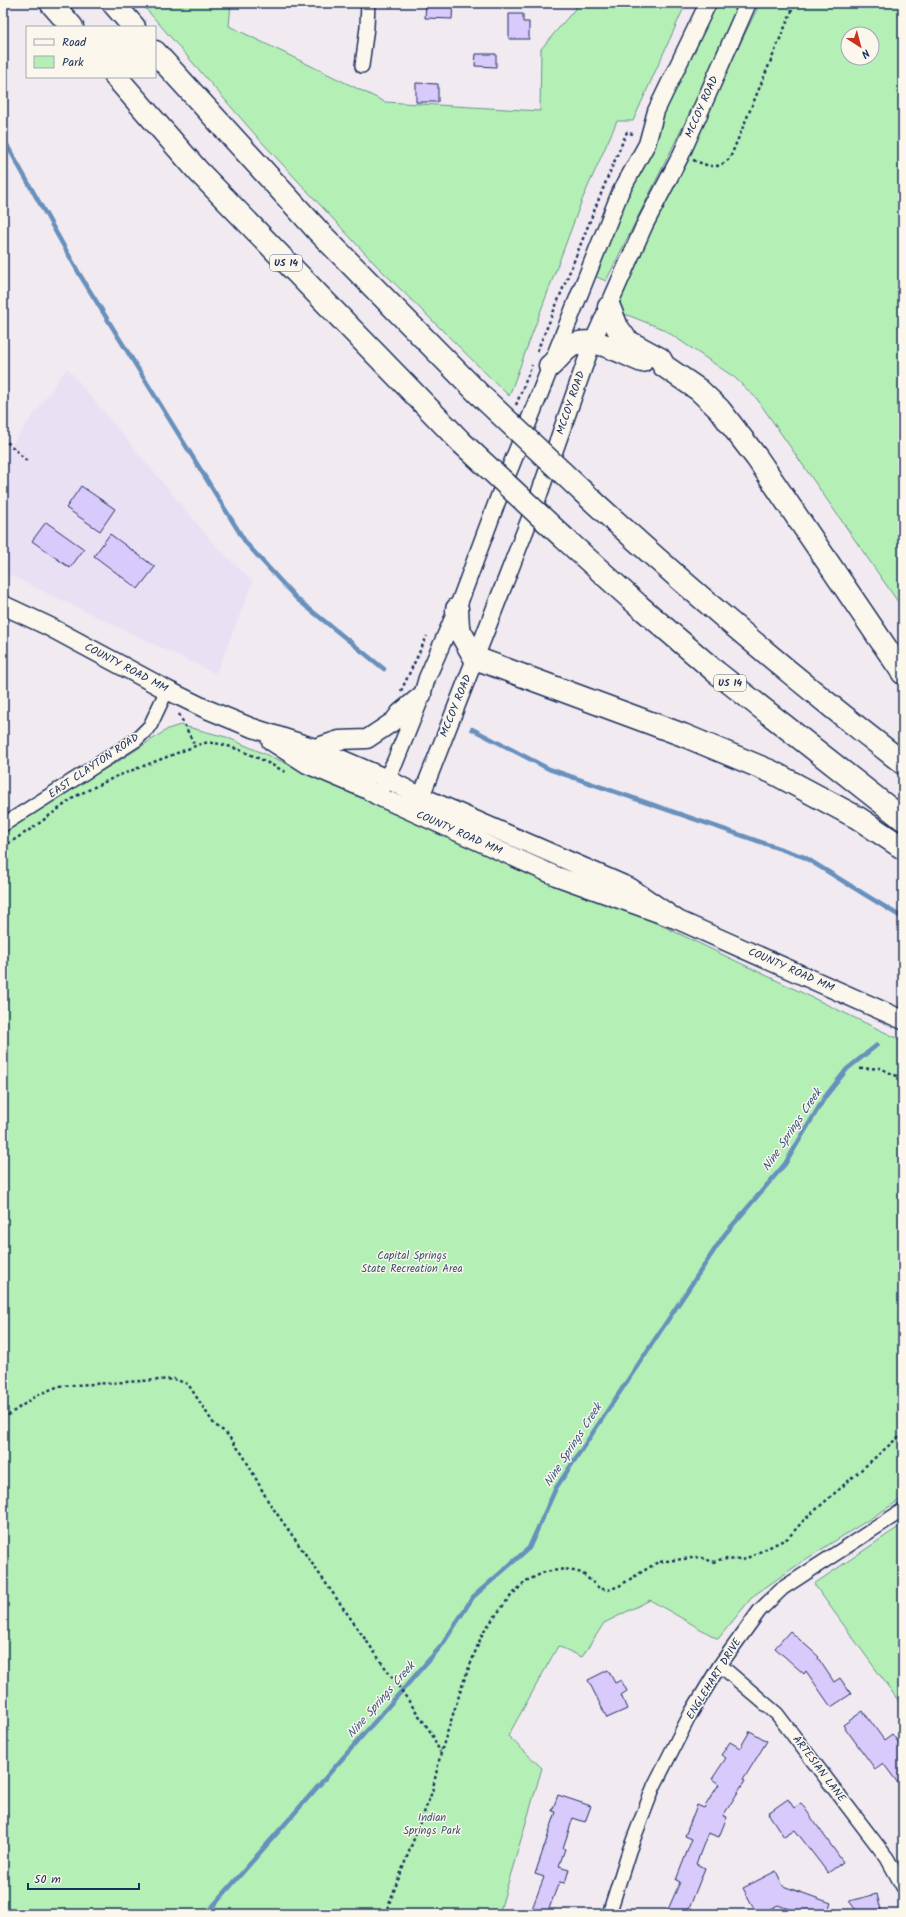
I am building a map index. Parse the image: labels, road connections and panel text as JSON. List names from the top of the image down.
{
  "streets": {
    "highway": ["US 14"],
    "main road": ["COUNTY ROAD MM"],
    "street": [
      "MCCOY ROAD",
      "EAST CLAYTON ROAD",
      "ENGLEHART DRIVE",
      "ARTESIAN LANE"
    ]
  },
  "crossings": [
    ["MCCOY ROAD", "COUNTY ROAD MM"],
    ["COUNTY ROAD MM", "EAST CLAYTON ROAD"],
    ["ENGLEHART DRIVE", "ARTESIAN LANE"]
  ],
  "water": ["Nine Springs Creek"],
  "parks": ["Capital Springs State Recreation Area", "Indian Springs Park"],
  "legend": ["Road", "Park"],
  "scale_bar": "50 m",
  "north": "bottom right"
}
